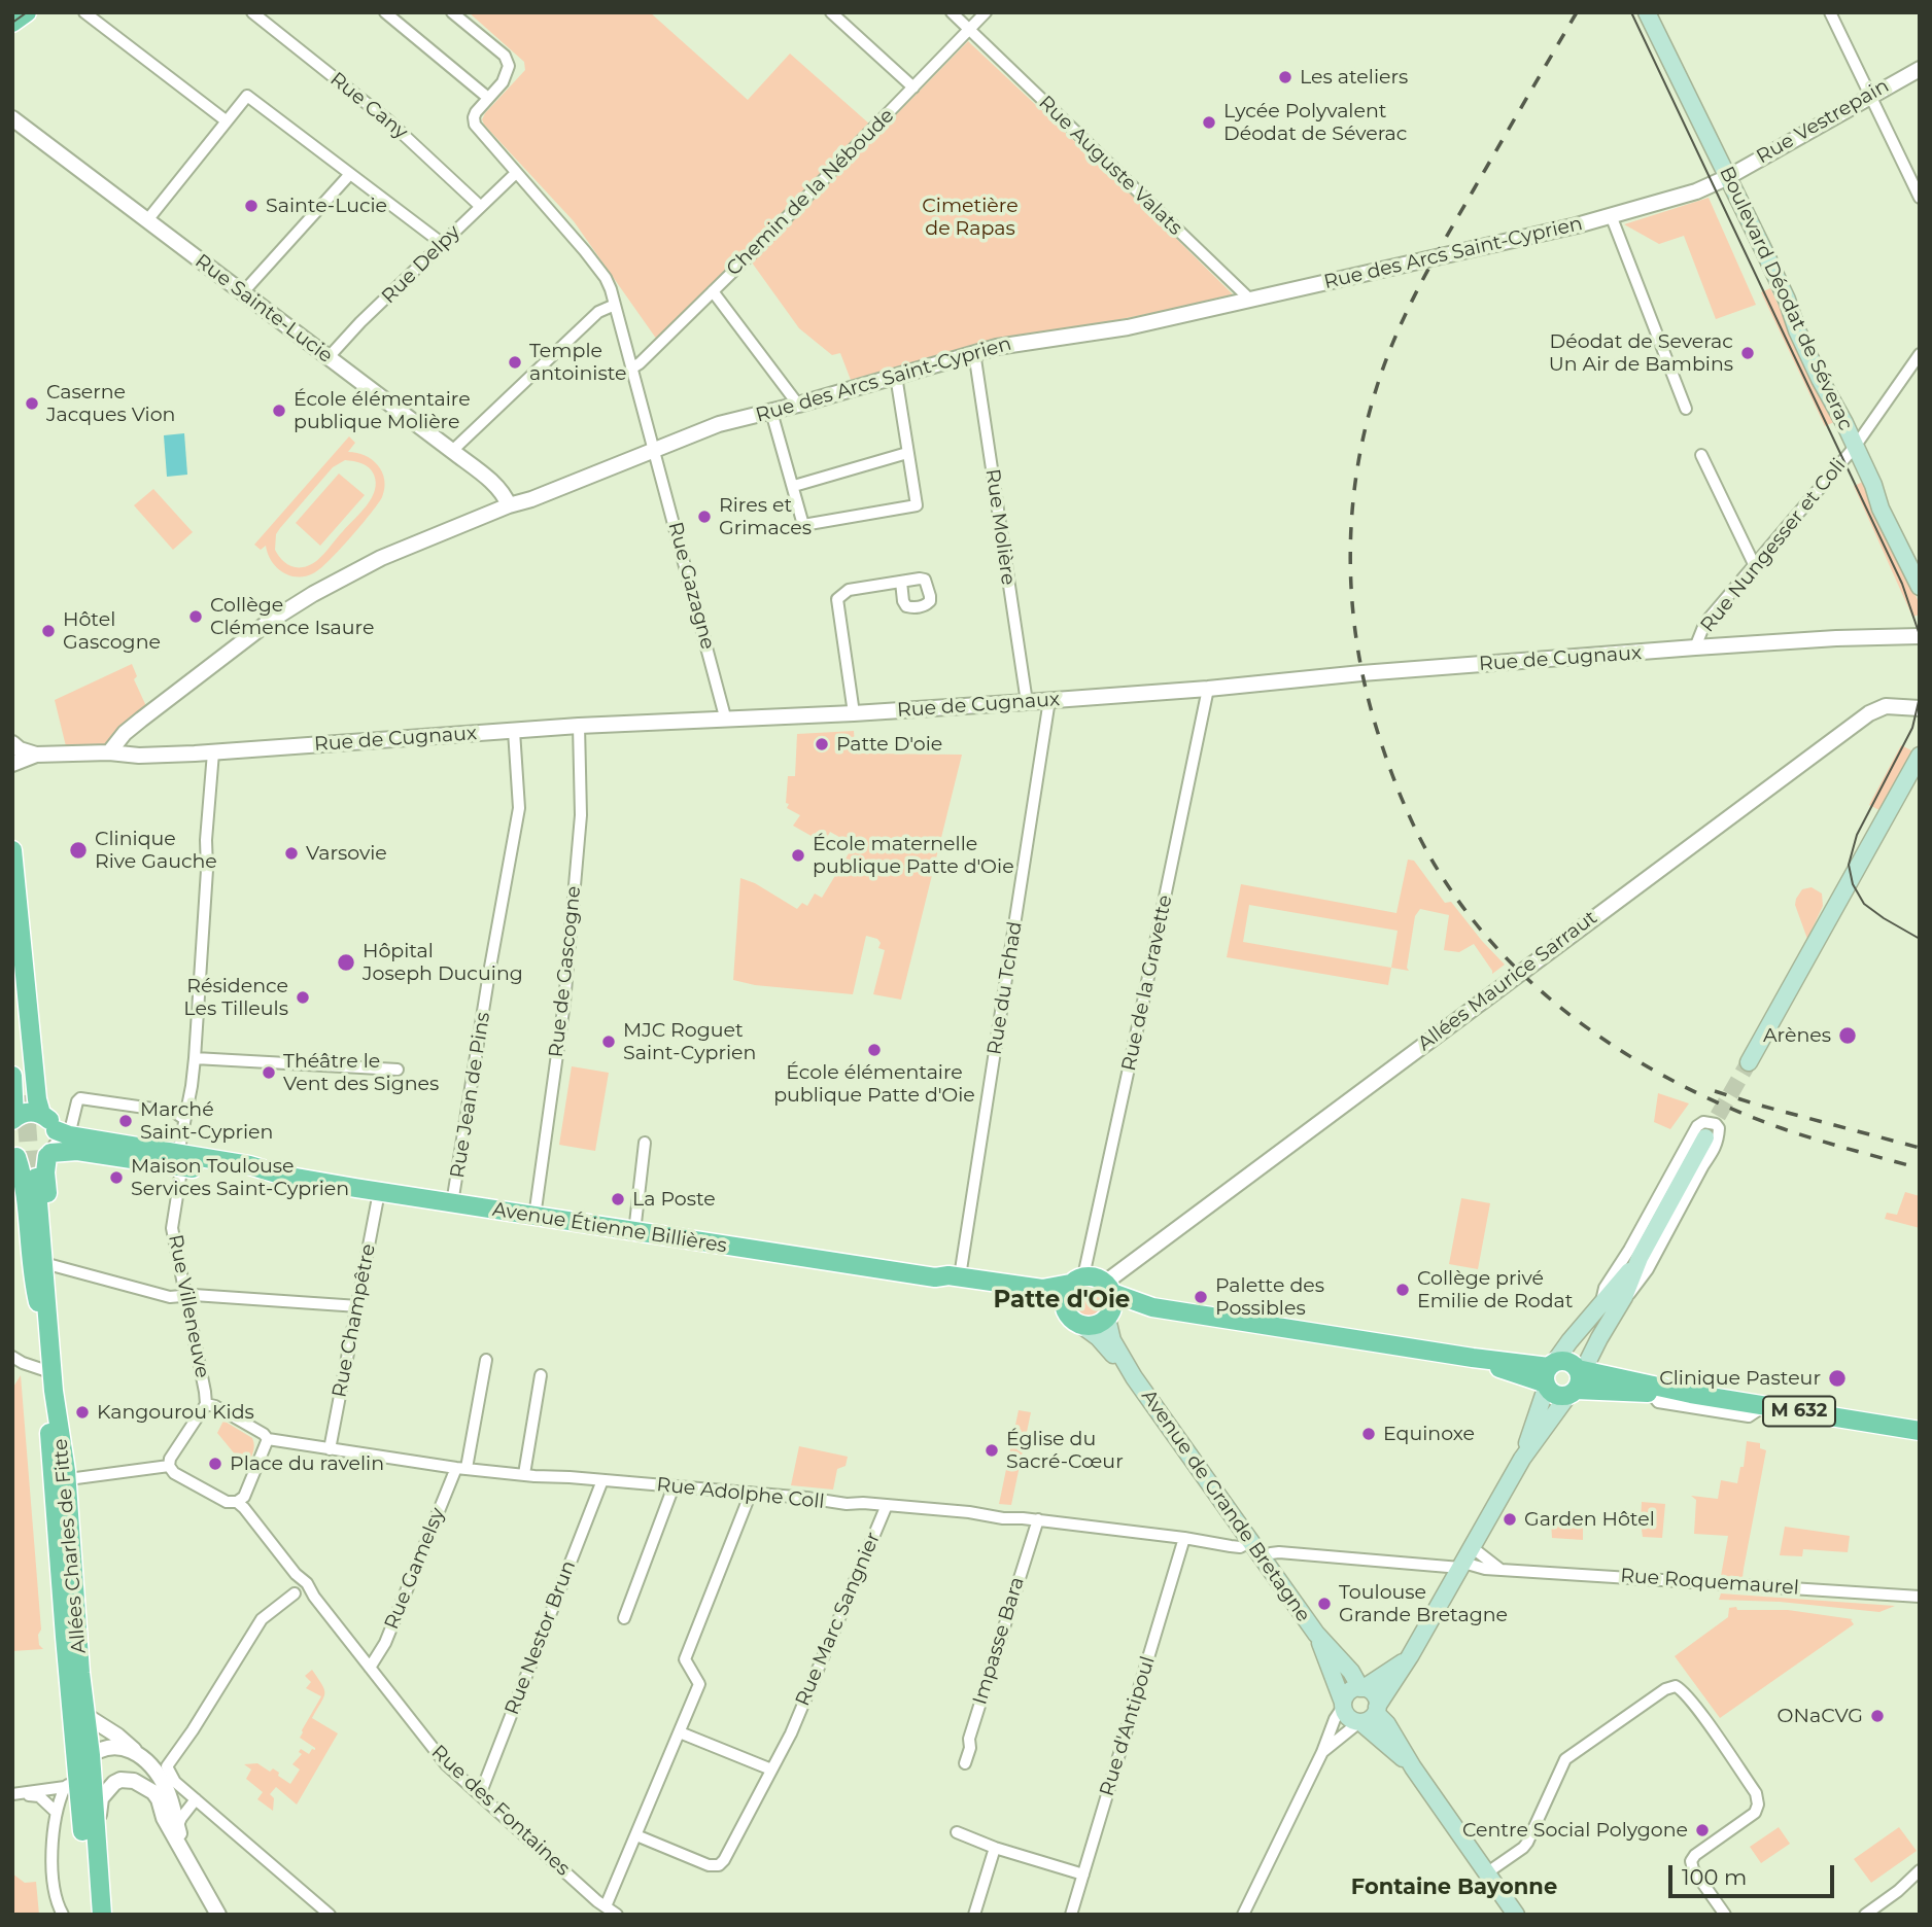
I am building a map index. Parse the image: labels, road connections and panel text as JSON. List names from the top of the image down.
{
  "streets": {
    "main road": [
      "Boulevard Déodat de Séverac",
      "Avenue Étienne Billières",
      "M 632",
      "Avenue de Grande Bretagne",
      "Allées Charles de Fitte"
    ],
    "street": [
      "Rue Cany",
      "Rue Vestrepain",
      "Rue Auguste Valats",
      "Chemin de la Néboude",
      "Rue des Arcs Saint-Cyprien",
      "Rue Delpy",
      "Rue Sainte-Lucie",
      "Rue Molière",
      "Rue Nungesser et Coli",
      "Rue Gazagne",
      "Rue de Cugnaux",
      "Rue de Gascogne",
      "Allées Maurice Sarraut",
      "Rue de la Gravette",
      "Rue du Tchad",
      "Rue Jean de Pins",
      "Rue Villeneuve",
      "Rue Champêtre",
      "Rue Adolphe Coll",
      "Rue Gamelsy",
      "Rue Roquemaurel",
      "Rue Marc Sangnier",
      "Rue Nestor Brun",
      "Impasse Bara",
      "Rue d'Antipoul",
      "Rue des Fontaines"
    ]
  },
  "crossings": [
    ["Rue Cany", "Rue Delpy"],
    ["Rue Vestrepain", "Rue des Arcs Saint-Cyprien"],
    ["Rue Vestrepain", "Boulevard Déodat de Séverac"],
    ["Rue Auguste Valats", "Chemin de la Néboude"],
    ["Rue Auguste Valats", "Rue des Arcs Saint-Cyprien"],
    ["Chemin de la Néboude", "Rue Gazagne"],
    ["Rue des Arcs Saint-Cyprien", "Boulevard Déodat de Séverac"],
    ["Rue des Arcs Saint-Cyprien", "Rue Sainte-Lucie"],
    ["Rue des Arcs Saint-Cyprien", "Rue Molière"],
    ["Rue des Arcs Saint-Cyprien", "Rue Gazagne"],
    ["Rue des Arcs Saint-Cyprien", "Rue de Cugnaux"],
    ["Rue Delpy", "Rue Sainte-Lucie"],
    ["Rue Delpy", "Rue Gazagne"],
    ["Boulevard Déodat de Séverac", "Rue Nungesser et Coli"],
    ["Rue Molière", "Rue de Cugnaux"],
    ["Rue Nungesser et Coli", "Rue de Cugnaux"],
    ["Rue Gazagne", "Rue de Cugnaux"],
    ["Rue de Cugnaux", "Rue de Gascogne"],
    ["Rue de Cugnaux", "Rue de la Gravette"],
    ["Rue de Cugnaux", "Rue du Tchad"],
    ["Rue de Cugnaux", "Rue Jean de Pins"],
    ["Rue de Cugnaux", "Rue Villeneuve"],
    ["Rue de Gascogne", "Avenue Étienne Billières"],
    ["Allées Maurice Sarraut", "Rue de la Gravette"],
    ["Allées Maurice Sarraut", "Avenue Étienne Billières"],
    ["Allées Maurice Sarraut", "Avenue de Grande Bretagne"],
    ["Rue de la Gravette", "Avenue Étienne Billières"],
    ["Rue de la Gravette", "Avenue de Grande Bretagne"],
    ["Rue du Tchad", "Avenue Étienne Billières"],
    ["Rue Jean de Pins", "Avenue Étienne Billières"],
    ["Avenue Étienne Billières", "Rue Villeneuve"],
    ["Avenue Étienne Billières", "Rue Champêtre"],
    ["Avenue Étienne Billières", "Avenue de Grande Bretagne"],
    ["Rue Villeneuve", "Rue Adolphe Coll"],
    ["Rue Villeneuve", "Rue des Fontaines"],
    ["Rue Champêtre", "Rue Adolphe Coll"],
    ["Rue Adolphe Coll", "Avenue de Grande Bretagne"],
    ["Rue Adolphe Coll", "Rue Gamelsy"],
    ["Rue Adolphe Coll", "Rue Marc Sangnier"],
    ["Rue Adolphe Coll", "Rue Nestor Brun"],
    ["Rue Adolphe Coll", "Impasse Bara"],
    ["Rue Adolphe Coll", "Rue d'Antipoul"],
    ["Rue Adolphe Coll", "Rue des Fontaines"],
    ["Avenue de Grande Bretagne", "Rue Roquemaurel"],
    ["Rue Gamelsy", "Rue des Fontaines"],
    ["Rue Nestor Brun", "Rue des Fontaines"]
  ],
  "districts": ["Patte d'Oie", "Fontaine Bayonne"],
  "parks": ["Cimetière de Rapas"],
  "places": [
    "Les ateliers",
    "Lycée Polyvalent Déodat de Séverac",
    "Sainte-Lucie",
    "Déodat de Severac Un Air de Bambins",
    "Temple antoiniste",
    "Caserne Jacques Vion",
    "École élémentaire publique Molière",
    "Rires et Grimaces",
    "Collège Clémence Isaure",
    "Hôtel Gascogne",
    "Patte D'oie",
    "Clinique Rive Gauche",
    "Varsovie",
    "École maternelle publique Patte d'Oie",
    "Hôpital Joseph Ducuing",
    "Résidence Les Tilleuls",
    "Arènes",
    "MJC Roguet Saint-Cyprien",
    "École élémentaire publique Patte d'Oie",
    "Théâtre le Vent des Signes",
    "Marché Saint-Cyprien",
    "Maison Toulouse Services Saint-Cyprien",
    "La Poste",
    "Collège privé Emilie de Rodat",
    "Palette des Possibles",
    "Clinique Pasteur",
    "Kangourou Kids",
    "Equinoxe",
    "Église du Sacré-Cœur",
    "Place du ravelin",
    "Garden Hôtel",
    "Toulouse Grande Bretagne",
    "ONaCVG",
    "Centre Social Polygone"
  ],
  "scale_bar": "100 m"
}
